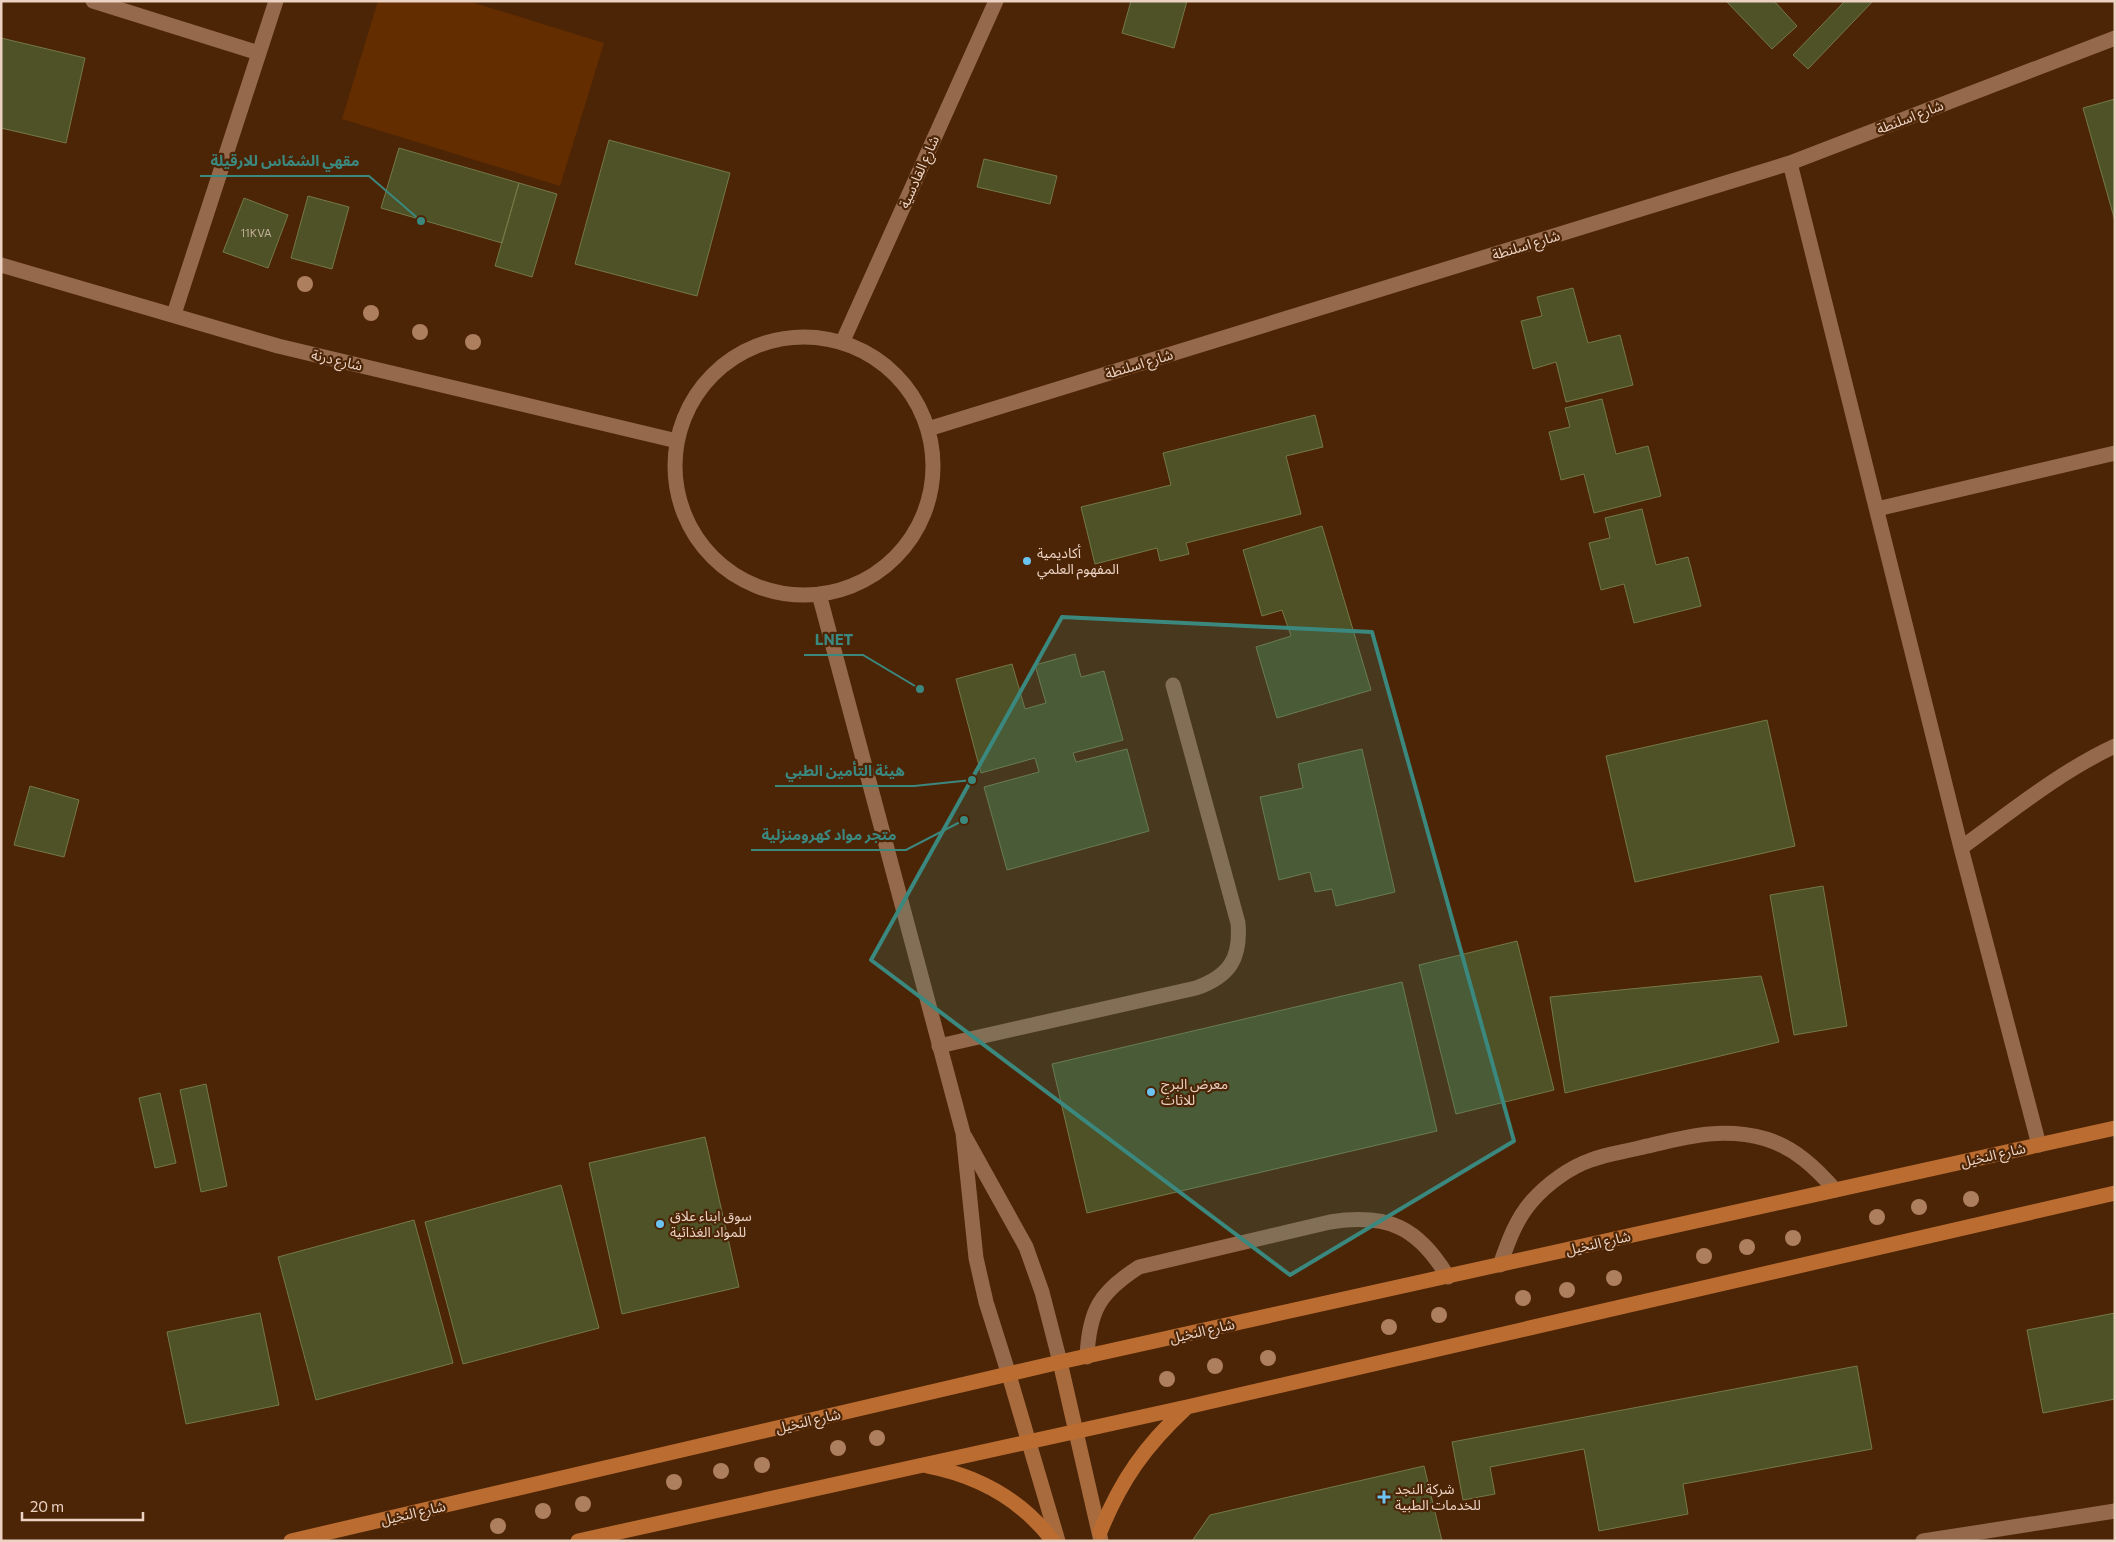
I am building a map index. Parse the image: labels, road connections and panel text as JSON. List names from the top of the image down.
{
  "streets": {
    "main road": ["شارع النخيل"],
    "street": ["شارع اسلنطة", "شارع القادسية", "شارع درنة"]
  },
  "places": {
    "other": [
      "مقهي الشمّاس للارقيلة",
      "أكاديمية المفهوم العلمي",
      "LNET",
      "هيئة التأمين الطبي",
      "متجر مواد كهرومنزلية",
      "معرض البرج للاثاث",
      "سوق ابناء علاق للمواد الغذائية"
    ],
    "health": ["شركة النجد للخدمات الطبية"]
  },
  "house_numbers": ["11KVA"],
  "scale_bar": "20 m"
}
